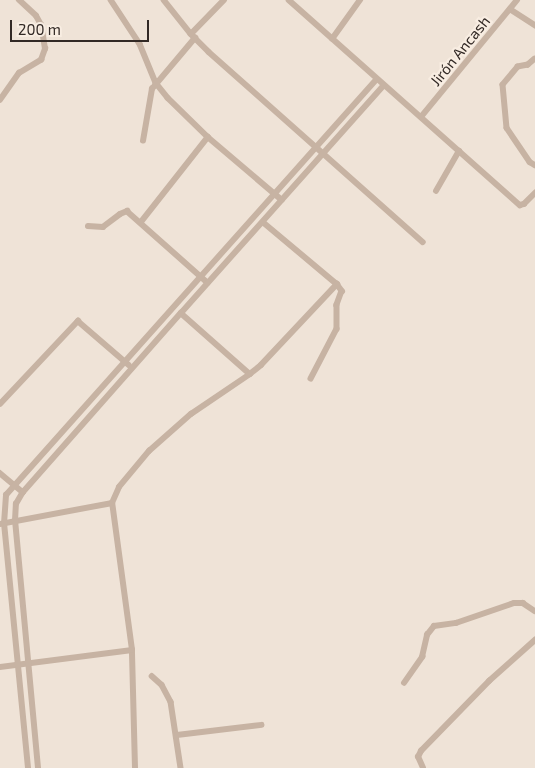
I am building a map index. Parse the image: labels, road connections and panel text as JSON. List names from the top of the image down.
{
  "streets": {
    "street": ["Jirón Ancash"]
  },
  "scale_bar": "200 m"
}
